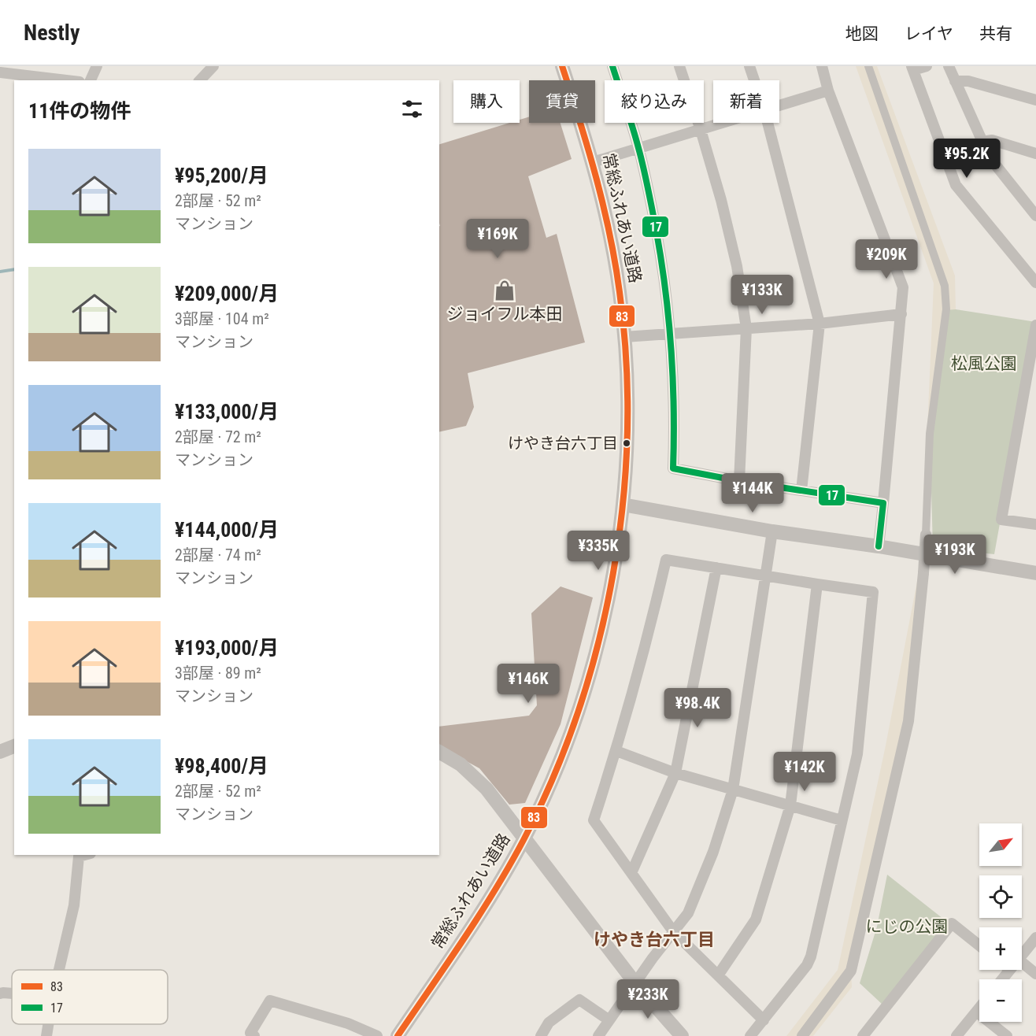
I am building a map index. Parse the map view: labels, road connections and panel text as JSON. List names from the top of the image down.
{
  "streets": {
    "street": ["常総ふれあい道路"]
  },
  "districts": ["けやき台六丁目"],
  "parks": ["松風公園", "にじの公園"],
  "places": {
    "shop": ["ジョイフル本田"],
    "other": ["けやき台六丁目"]
  },
  "lines": ["transit line 83", "transit line 17"],
  "legend": ["83", "17"],
  "north": "top right",
  "page": {
    "header": "Nestly",
    "nav": ["地図", "レイヤ", "共有"],
    "chip": [
      "購入",
      "賃貸",
      "絞り込み",
      "新着"
    ],
    "heading": "11件の物件",
    "list": [
      {
        "name": "¥95,200/月",
        "note": "2部屋 · 52 m² · マンション"
      },
      {
        "name": "¥209,000/月",
        "note": "3部屋 · 104 m² · マンション"
      },
      {
        "name": "¥133,000/月",
        "note": "2部屋 · 72 m² · マンション"
      },
      {
        "name": "¥144,000/月",
        "note": "2部屋 · 74 m² · マンション"
      },
      {
        "name": "¥193,000/月",
        "note": "3部屋 · 89 m² · マンション"
      },
      {
        "name": "¥98,400/月",
        "note": "2部屋 · 52 m² · マンション"
      }
    ],
    "price": [
      "¥95.2K",
      "¥169K",
      "¥209K",
      "¥133K",
      "¥144K",
      "¥335K",
      "¥193K",
      "¥146K",
      "¥98.4K",
      "¥142K",
      "¥233K"
    ],
    "map_buttons": ["+", "−"]
  }
}
